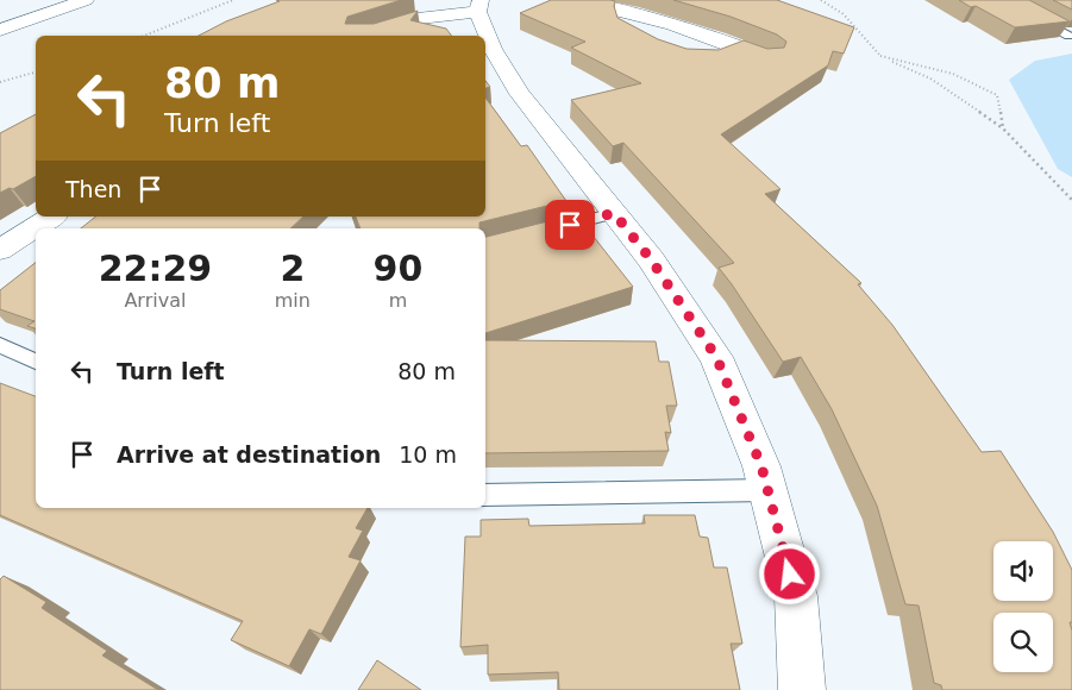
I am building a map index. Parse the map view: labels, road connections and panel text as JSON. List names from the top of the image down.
{
  "page": {
    "turn": ["80 m", "Turn left"],
    "then": "Then",
    "eta": [
      "22:29",
      "Arrival",
      "2",
      "min",
      "90",
      "m"
    ],
    "list": [
      {
        "name": "Turn left",
        "value": "80 m"
      },
      {
        "name": "Arrive at destination",
        "value": "10 m"
      }
    ]
  }
}
